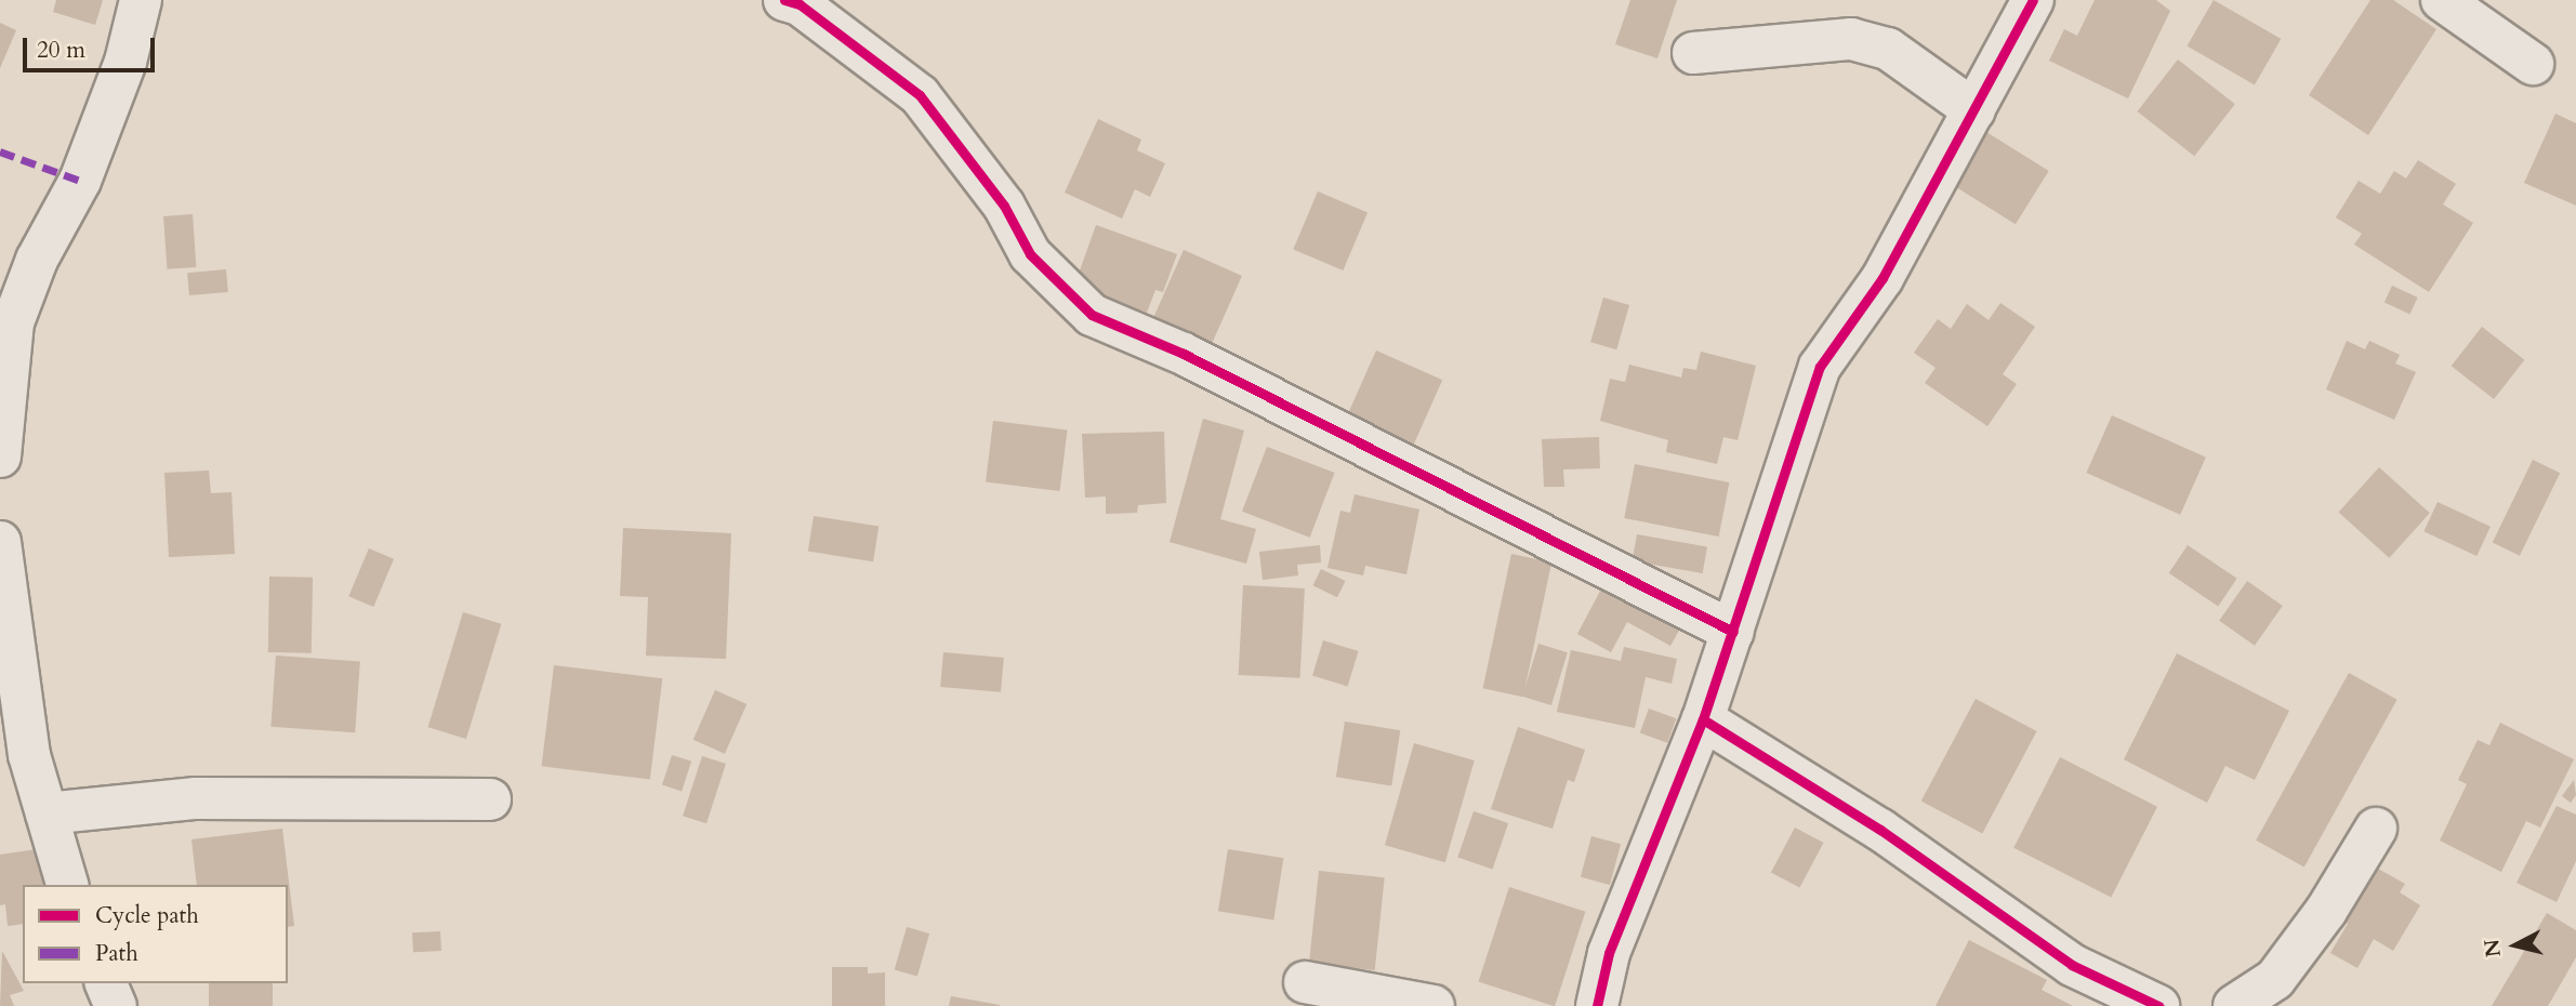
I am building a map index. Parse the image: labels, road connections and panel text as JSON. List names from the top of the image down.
{
  "legend": ["Cycle path", "Path"],
  "scale_bar": "20 m",
  "north": "left"
}
